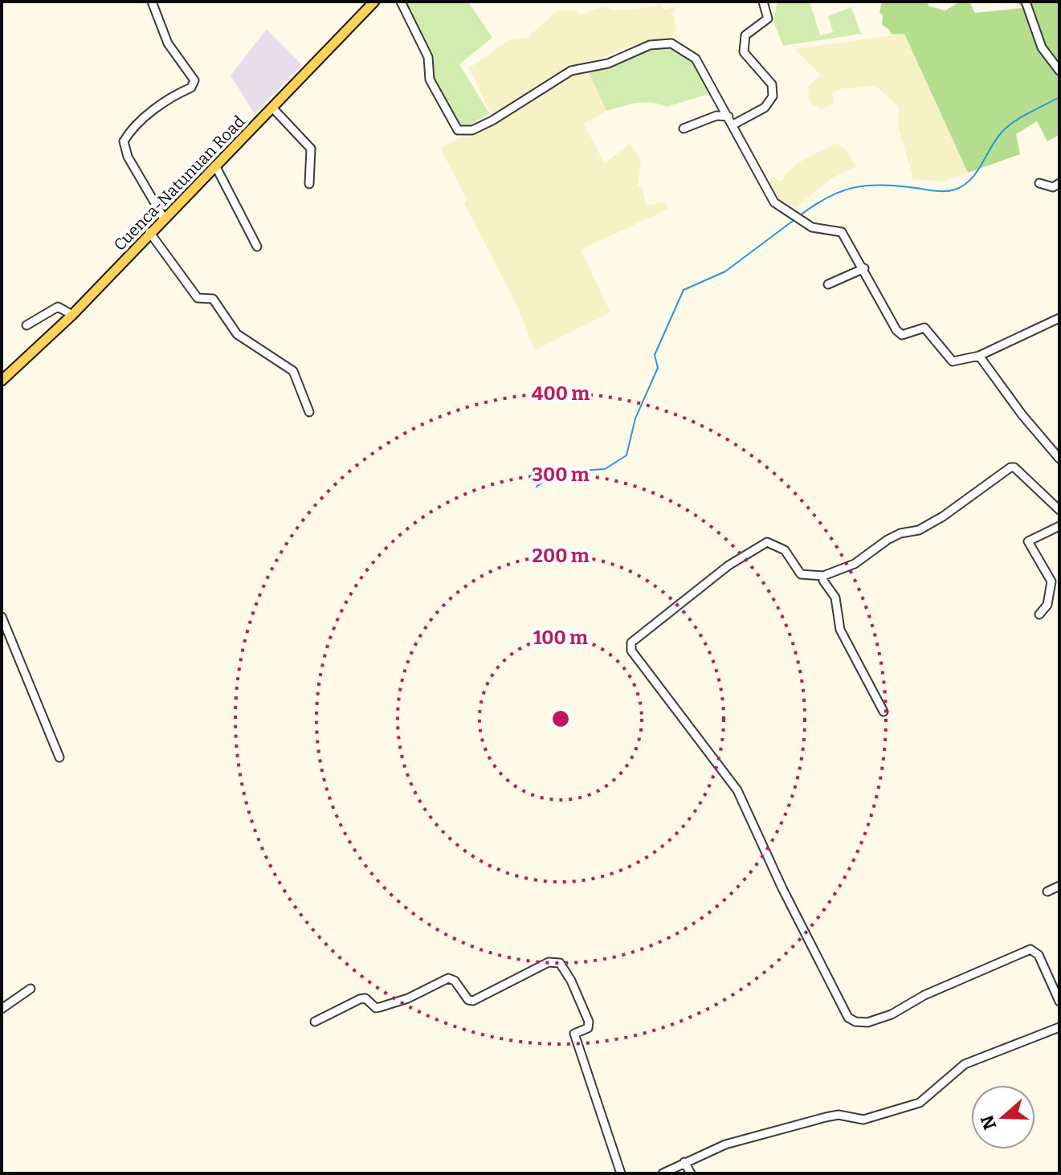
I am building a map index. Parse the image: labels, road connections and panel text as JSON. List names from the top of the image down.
{
  "streets": {
    "main road": ["Cuenca-Natunuan Road"]
  },
  "north": "left",
  "rings": [
    "400 m",
    "300 m",
    "200 m",
    "100 m"
  ]
}
